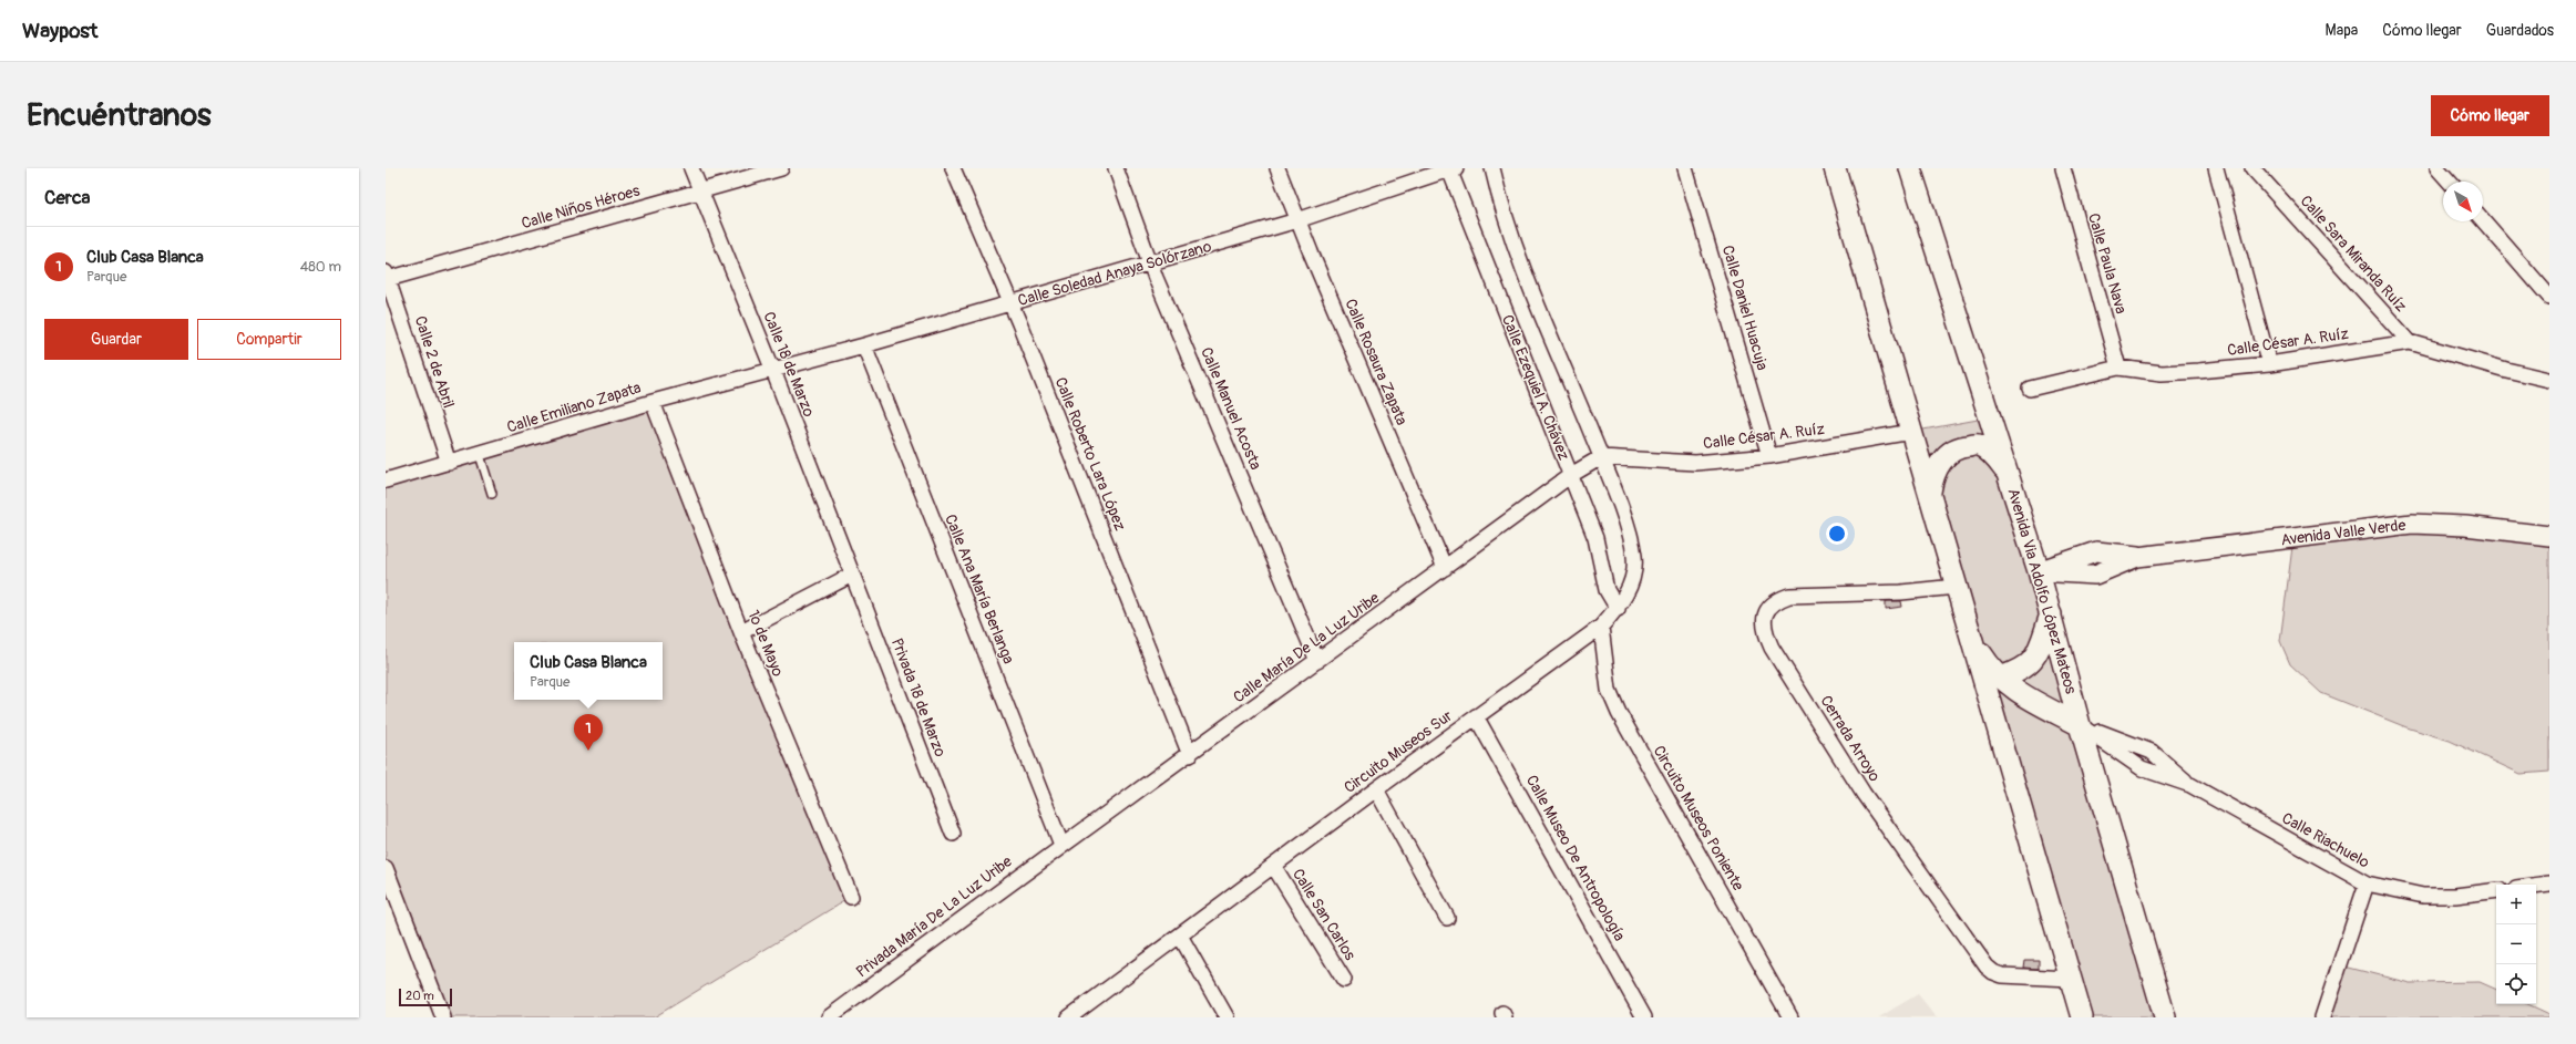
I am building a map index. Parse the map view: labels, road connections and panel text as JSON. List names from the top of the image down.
{
  "streets": {
    "main road": ["Avenida Via Adolfo López Mateos"],
    "street": [
      "Calle Niños Héroes",
      "Calle Sara Miranda Ruíz",
      "Calle Paula Nava",
      "Calle Soledad Anaya Solórzano",
      "Calle Daniel Huacuja",
      "Calle César A. Ruíz",
      "Calle 2 de Abril",
      "Calle Rosaura Zapata",
      "Calle 18 de Marzo",
      "Calle Ezequiel A. Chávez",
      "Calle Emiliano Zapata",
      "Calle Manuel Acosta",
      "Calle Roberto Lara López",
      "Avenida Valle Verde",
      "Calle Ana María Berlanga",
      "1º de Mayo",
      "Calle María De La Luz Uribe",
      "Privada 18 de Marzo",
      "Cerrada Arroyo",
      "Circuito Museos Sur",
      "Circuito Museos Poniente",
      "Calle Riachuelo",
      "Calle Museo De Antropología",
      "Calle San Carlos",
      "Privada María De La Luz Uribe"
    ]
  },
  "crossings": [
    ["Calle Niños Héroes", "Calle 2 de Abril"],
    ["Calle Niños Héroes", "Calle 18 de Marzo"],
    ["Calle Sara Miranda Ruíz", "Calle César A. Ruíz"],
    ["Calle Paula Nava", "Calle César A. Ruíz"],
    ["Calle Soledad Anaya Solórzano", "Calle Rosaura Zapata"],
    ["Calle Soledad Anaya Solórzano", "Calle 18 de Marzo"],
    ["Calle Soledad Anaya Solórzano", "Calle Ezequiel A. Chávez"],
    ["Calle Soledad Anaya Solórzano", "Calle Emiliano Zapata"],
    ["Calle Soledad Anaya Solórzano", "Calle Manuel Acosta"],
    ["Calle Soledad Anaya Solórzano", "Calle Roberto Lara López"],
    ["Calle Soledad Anaya Solórzano", "Calle Ana María Berlanga"],
    ["Calle Daniel Huacuja", "Calle César A. Ruíz"],
    ["Calle César A. Ruíz", "Circuito Museos Sur"],
    ["Calle 2 de Abril", "Calle Emiliano Zapata"],
    ["Calle Rosaura Zapata", "Calle María De La Luz Uribe"],
    ["Calle 18 de Marzo", "Calle Emiliano Zapata"],
    ["Calle 18 de Marzo", "Privada 18 de Marzo"],
    ["Calle Ezequiel A. Chávez", "Calle María De La Luz Uribe"],
    ["Calle Ezequiel A. Chávez", "Circuito Museos Sur"],
    ["Calle Emiliano Zapata", "1º de Mayo"],
    ["Calle Manuel Acosta", "Calle María De La Luz Uribe"],
    ["Calle Roberto Lara López", "Calle María De La Luz Uribe"],
    ["Avenida Valle Verde", "Avenida Via Adolfo López Mateos"],
    ["Calle Ana María Berlanga", "Calle María De La Luz Uribe"],
    ["Calle Ana María Berlanga", "Privada María De La Luz Uribe"],
    ["Avenida Via Adolfo López Mateos", "Calle Riachuelo"],
    ["Calle María De La Luz Uribe", "Privada María De La Luz Uribe"],
    ["Circuito Museos Sur", "Circuito Museos Poniente"],
    ["Circuito Museos Sur", "Calle Museo De Antropología"],
    ["Circuito Museos Sur", "Calle San Carlos"]
  ],
  "scale_bar": "20 m",
  "north": "bottom right",
  "page": {
    "header": "Waypost",
    "nav": ["Mapa", "Cómo llegar", "Guardados"],
    "buttons": [
      "Cómo llegar",
      ["Guardar", "Compartir"]
    ],
    "title": "Encuéntranos",
    "heading": "Cerca",
    "list": [
      {
        "mark": "1",
        "name": "Club Casa Blanca",
        "note": "Parque",
        "value": "480 m"
      }
    ],
    "popup": ["Club Casa Blanca", "Parque"],
    "pins": "1",
    "map_buttons": ["+", "−"],
    "scale": "20 m"
  }
}
